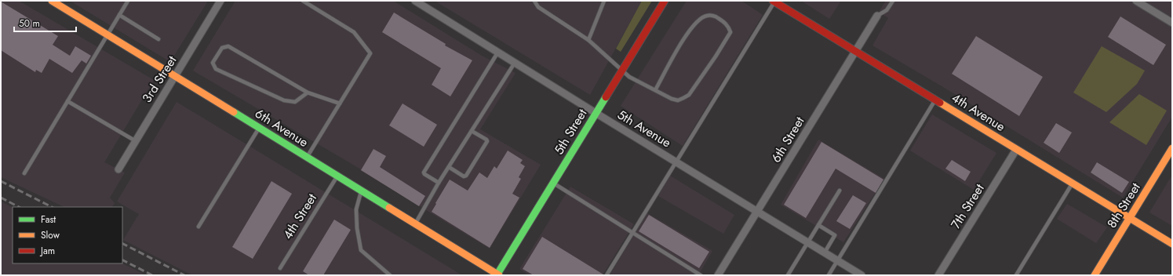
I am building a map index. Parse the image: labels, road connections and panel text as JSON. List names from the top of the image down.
{
  "streets": {
    "street": [
      "3rd Street",
      "4th Avenue",
      "6th Avenue",
      "5th Avenue",
      "5th Street",
      "6th Street",
      "8th Street",
      "7th Street"
    ],
    "lane": ["4th Street"]
  },
  "crossings": [
    ["3rd Street", "6th Avenue"],
    ["4th Avenue", "6th Street"],
    ["4th Avenue", "8th Street"],
    ["4th Avenue", "7th Street"],
    ["6th Avenue", "5th Street"],
    ["6th Avenue", "4th Street"],
    ["5th Avenue", "5th Street"],
    ["5th Avenue", "6th Street"]
  ],
  "legend": ["Fast", "Slow", "Jam"],
  "scale_bar": "50 m"
}
